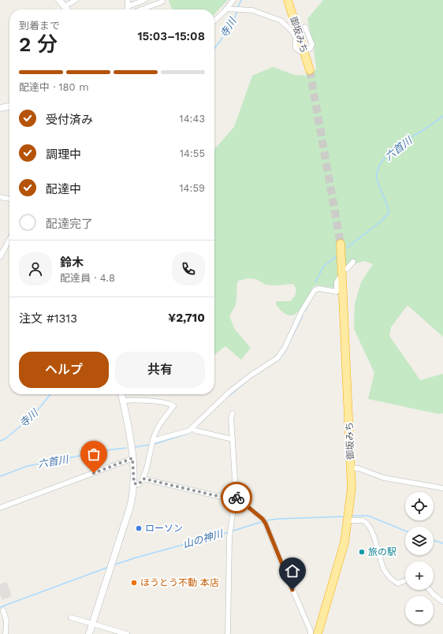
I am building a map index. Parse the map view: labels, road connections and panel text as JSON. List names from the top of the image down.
{
  "streets": {
    "highway": ["御坂みち"]
  },
  "water": ["寺川", "六首川", "山の神川"],
  "places": ["ローソン", "旅の駅", "ほうとう不動 本店"],
  "page": {
    "heading": ["2 分", "到着まで", "15:03–15:08"],
    "panel": [
      "鈴木",
      "配達員 · 4.8",
      "注文 #1313",
      "¥2,710"
    ],
    "bar": "配達中 · 180 m",
    "list": [
      ["受付済み", "14:43"],
      ["調理中", "14:55"],
      ["配達中", "14:59"],
      "配達完了"
    ],
    "buttons": ["ヘルプ", "共有"],
    "map_buttons": ["+", "−"]
  }
}
